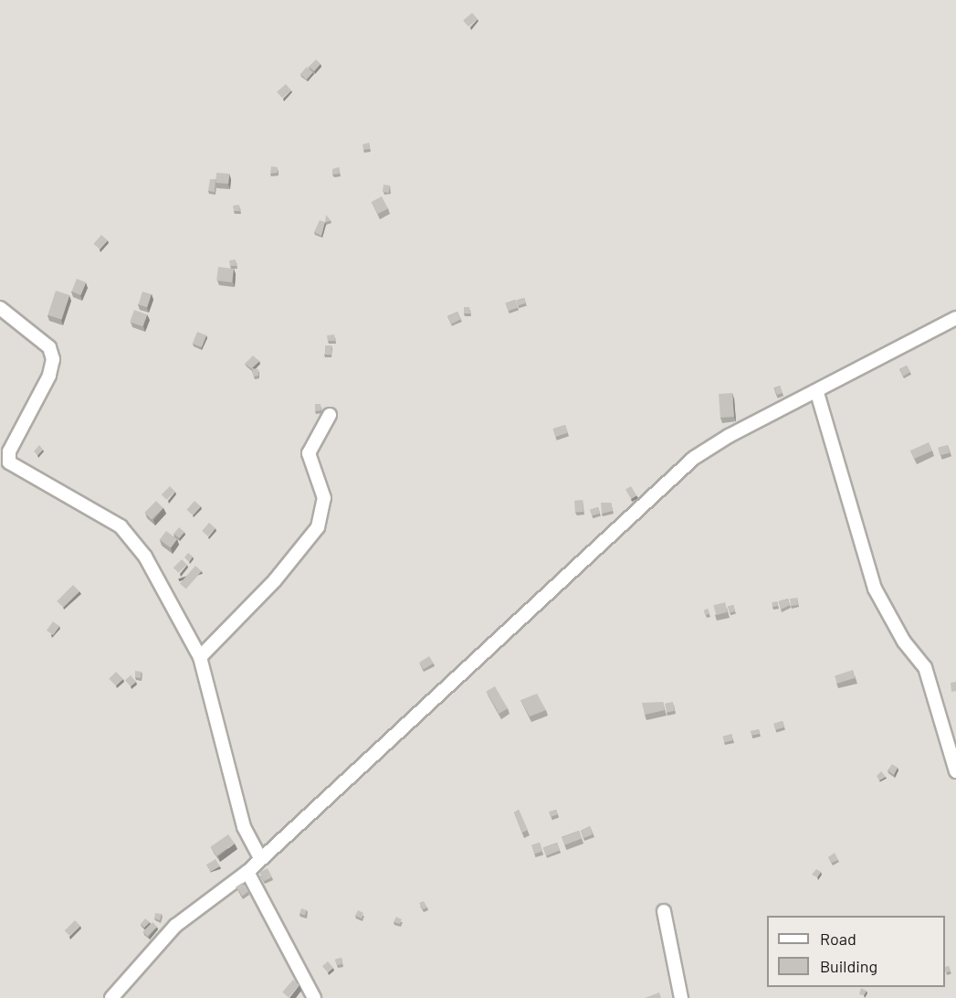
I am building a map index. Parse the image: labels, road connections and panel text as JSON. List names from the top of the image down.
{
  "legend": ["Road", "Building"]
}
